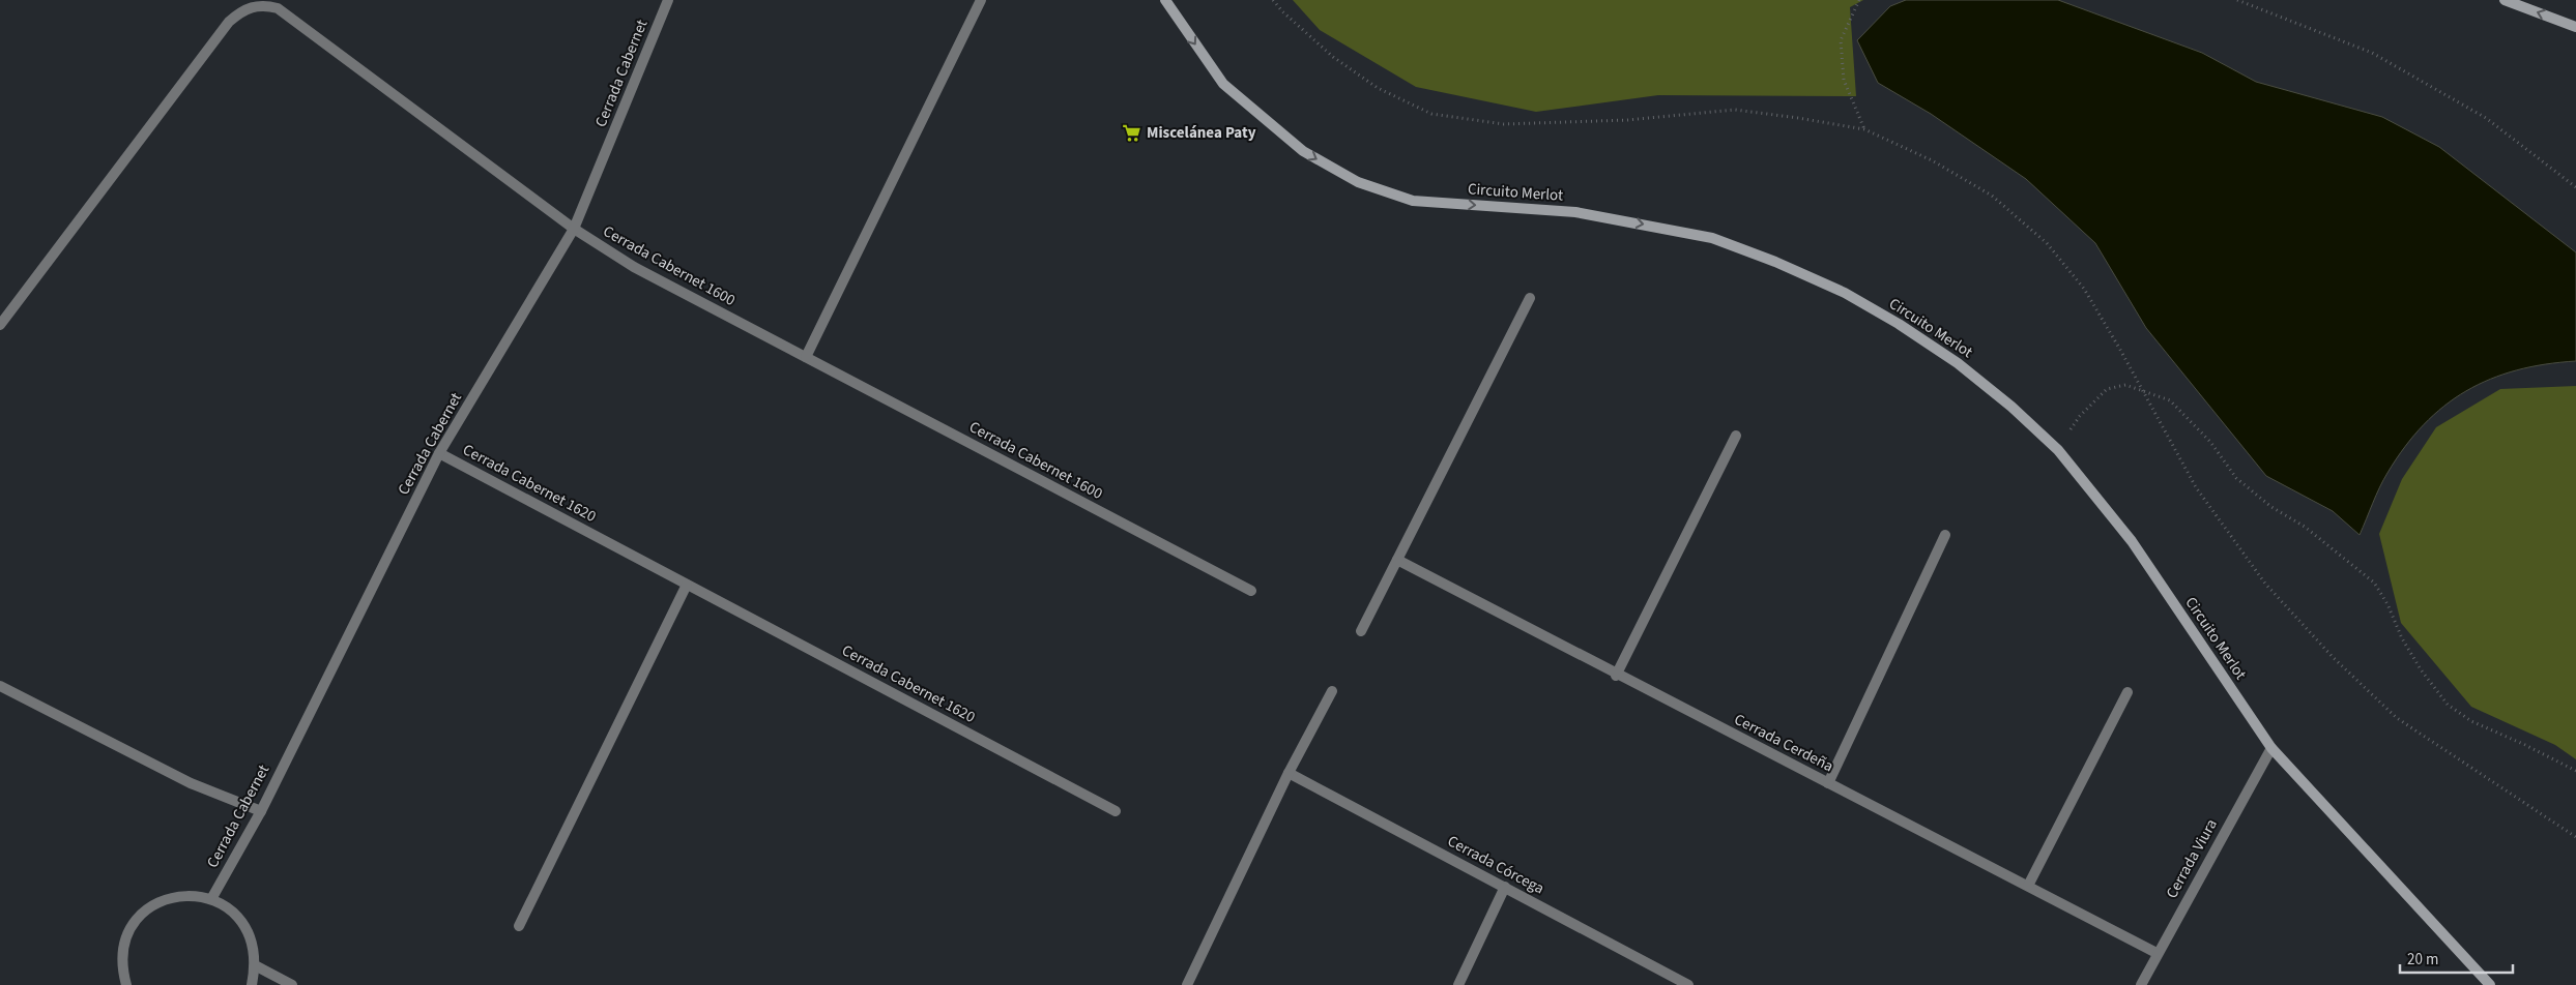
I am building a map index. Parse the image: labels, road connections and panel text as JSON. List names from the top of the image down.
{
  "streets": {
    "street": [
      "Cerrada Cabernet",
      "Circuito Merlot",
      "Cerrada Cabernet 1600",
      "Cerrada Cabernet 1620",
      "Cerrada Cerdeña",
      "Cerrada Viura",
      "Cerrada Córcega"
    ]
  },
  "crossings": [
    ["Cerrada Cabernet", "Cerrada Cabernet 1600"],
    ["Cerrada Cabernet", "Cerrada Cabernet 1620"],
    ["Circuito Merlot", "Cerrada Viura"],
    ["Cerrada Cerdeña", "Cerrada Viura"]
  ],
  "one_way": ["Circuito Merlot"],
  "places": {
    "supermarket": ["Miscelánea Paty"]
  },
  "scale_bar": "20 m"
}
